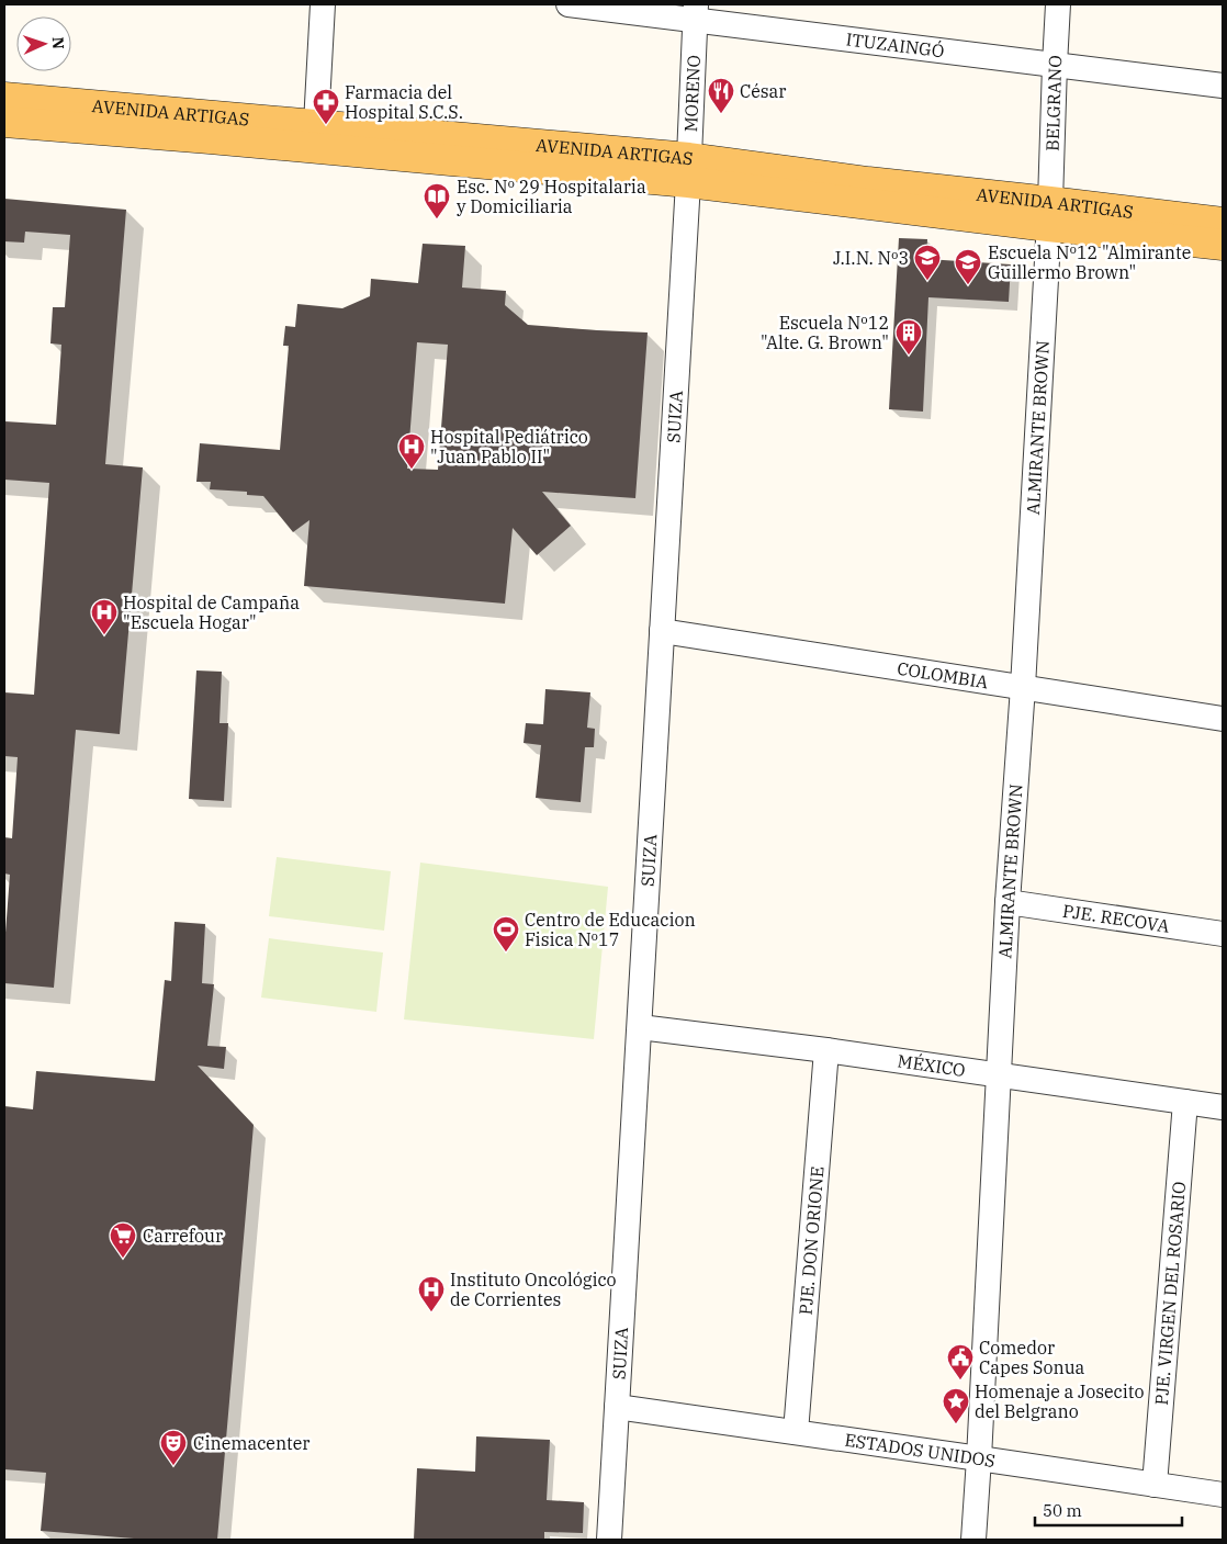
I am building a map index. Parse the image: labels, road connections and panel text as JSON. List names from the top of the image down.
{
  "streets": {
    "main road": ["AVENIDA ARTIGAS"],
    "street": [
      "ITUZAINGÓ",
      "MORENO",
      "BELGRANO",
      "SUIZA",
      "ALMIRANTE BROWN",
      "COLOMBIA",
      "PJE. RECOVA",
      "MÉXICO",
      "PJE. DON ORIONE",
      "PJE. VIRGEN DEL ROSARIO",
      "ESTADOS UNIDOS"
    ]
  },
  "crossings": [
    ["ITUZAINGÓ", "MORENO"],
    ["ITUZAINGÓ", "BELGRANO"],
    ["MORENO", "AVENIDA ARTIGAS"],
    ["MORENO", "SUIZA"],
    ["BELGRANO", "AVENIDA ARTIGAS"],
    ["BELGRANO", "ALMIRANTE BROWN"],
    ["AVENIDA ARTIGAS", "SUIZA"],
    ["AVENIDA ARTIGAS", "ALMIRANTE BROWN"],
    ["SUIZA", "COLOMBIA"],
    ["SUIZA", "MÉXICO"],
    ["SUIZA", "ESTADOS UNIDOS"],
    ["ALMIRANTE BROWN", "COLOMBIA"],
    ["ALMIRANTE BROWN", "PJE. RECOVA"],
    ["ALMIRANTE BROWN", "MÉXICO"],
    ["ALMIRANTE BROWN", "ESTADOS UNIDOS"],
    ["MÉXICO", "PJE. DON ORIONE"],
    ["MÉXICO", "PJE. VIRGEN DEL ROSARIO"],
    ["PJE. DON ORIONE", "ESTADOS UNIDOS"],
    ["PJE. VIRGEN DEL ROSARIO", "ESTADOS UNIDOS"]
  ],
  "places": {
    "restaurant": ["César"],
    "pharmacy": ["Farmacia del Hospital S.C.S."],
    "library": ["Esc. Nº 29 Hospitalaria y Domiciliaria"],
    "school or university": ["J.I.N. Nº3", "Escuela Nº12 \"Almirante Guillermo Brown\""],
    "building": ["Escuela Nº12 \"Alte. G. Brown\""],
    "hospital": ["Hospital Pediátrico \"Juan Pablo II\"", "Hospital de Campaña \"Escuela Hogar\"", "Instituto Oncológico de Corrientes"],
    "sports": ["Centro de Educacion Fisica Nº17"],
    "supermarket": ["Carrefour"],
    "public building": ["Comedor Capes Sonua"],
    "place": ["Homenaje a Josecito del Belgrano"],
    "theatre": ["Cinemacenter"]
  },
  "scale_bar": "50 m",
  "north": "right"
}
